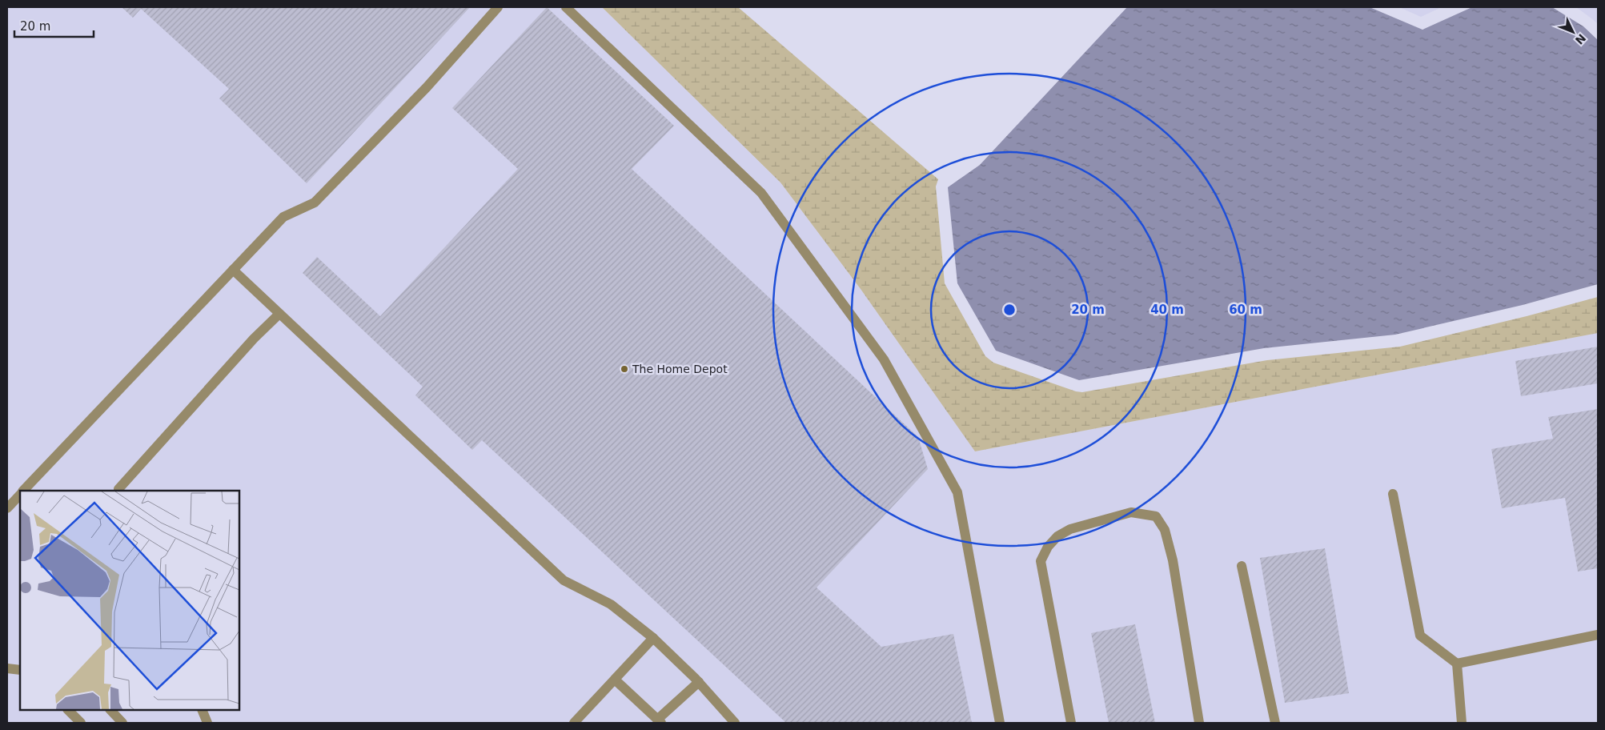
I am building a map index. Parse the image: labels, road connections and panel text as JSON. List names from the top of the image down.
{
  "places": ["The Home Depot"],
  "scale_bar": "20 m",
  "north": "bottom right",
  "rings": ["20 m", "40 m", "60 m"]
}
